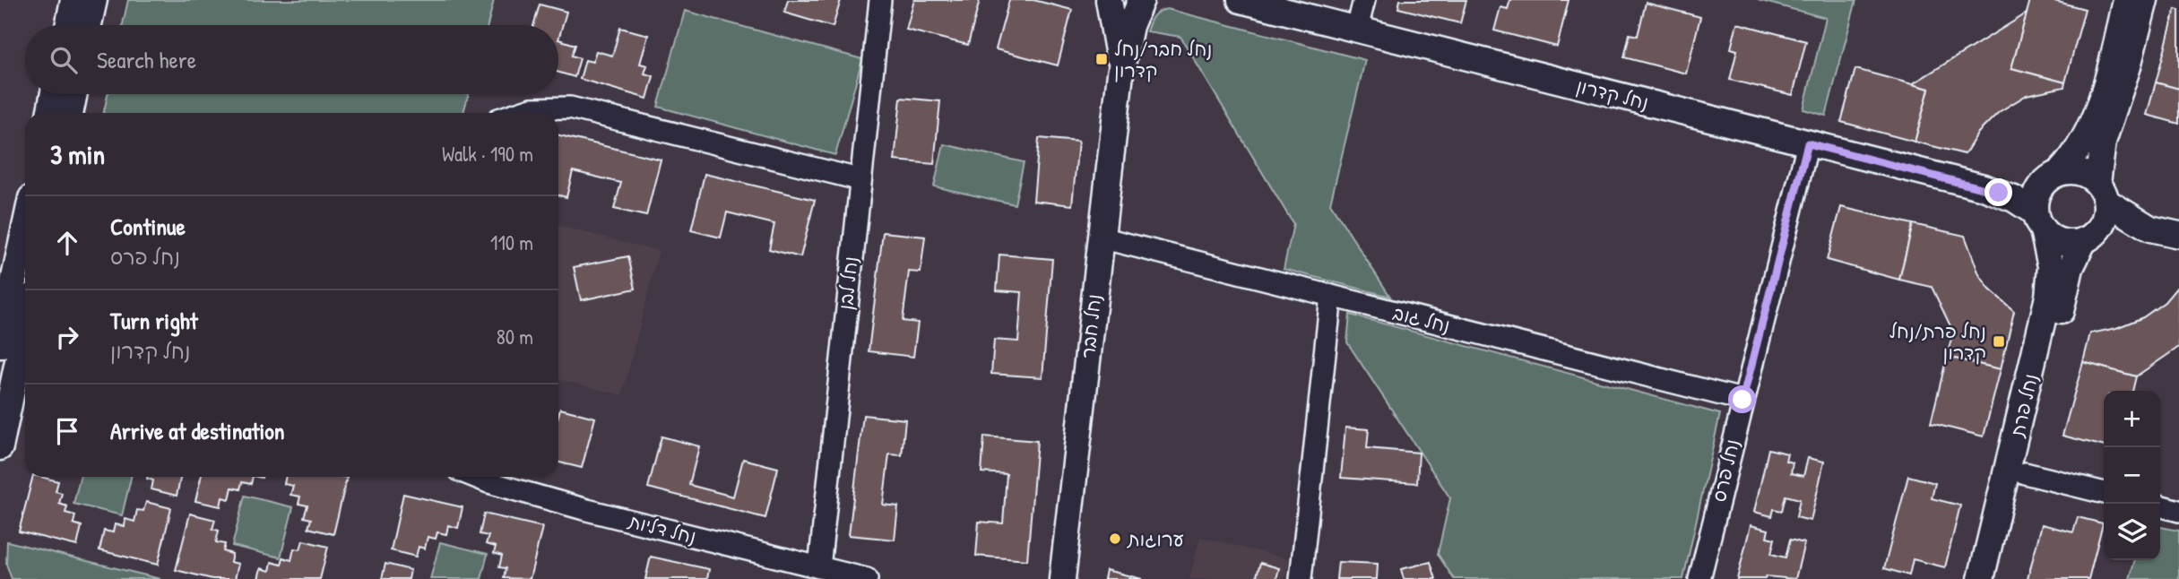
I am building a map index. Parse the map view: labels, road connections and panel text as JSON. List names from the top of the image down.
{
  "streets": {
    "street": [
      "נחל קדרון",
      "נחל לבן",
      "נחל גוב",
      "נחל חבר",
      "נחל פרת",
      "נחל פרס",
      "נחל דליות"
    ]
  },
  "crossings": [
    ["נחל קדרון", "נחל פרת"],
    ["נחל קדרון", "נחל פרס"],
    ["נחל לבן", "נחל דליות"],
    ["נחל גוב", "נחל חבר"],
    ["נחל גוב", "נחל פרס"]
  ],
  "places": {
    "transit": ["נחל חבר/נחל קדרון", "נחל פרת/נחל קדרון"],
    "other": ["ערוגות"]
  },
  "page": {
    "search": "Search here",
    "heading": ["3 min", "Walk · 190 m"],
    "list": [
      ["Continue", "נחל פרס", "110 m"],
      ["Turn right", "נחל קדרון", "80 m"],
      "Arrive at destination"
    ],
    "map_buttons": ["+", "−"]
  }
}
